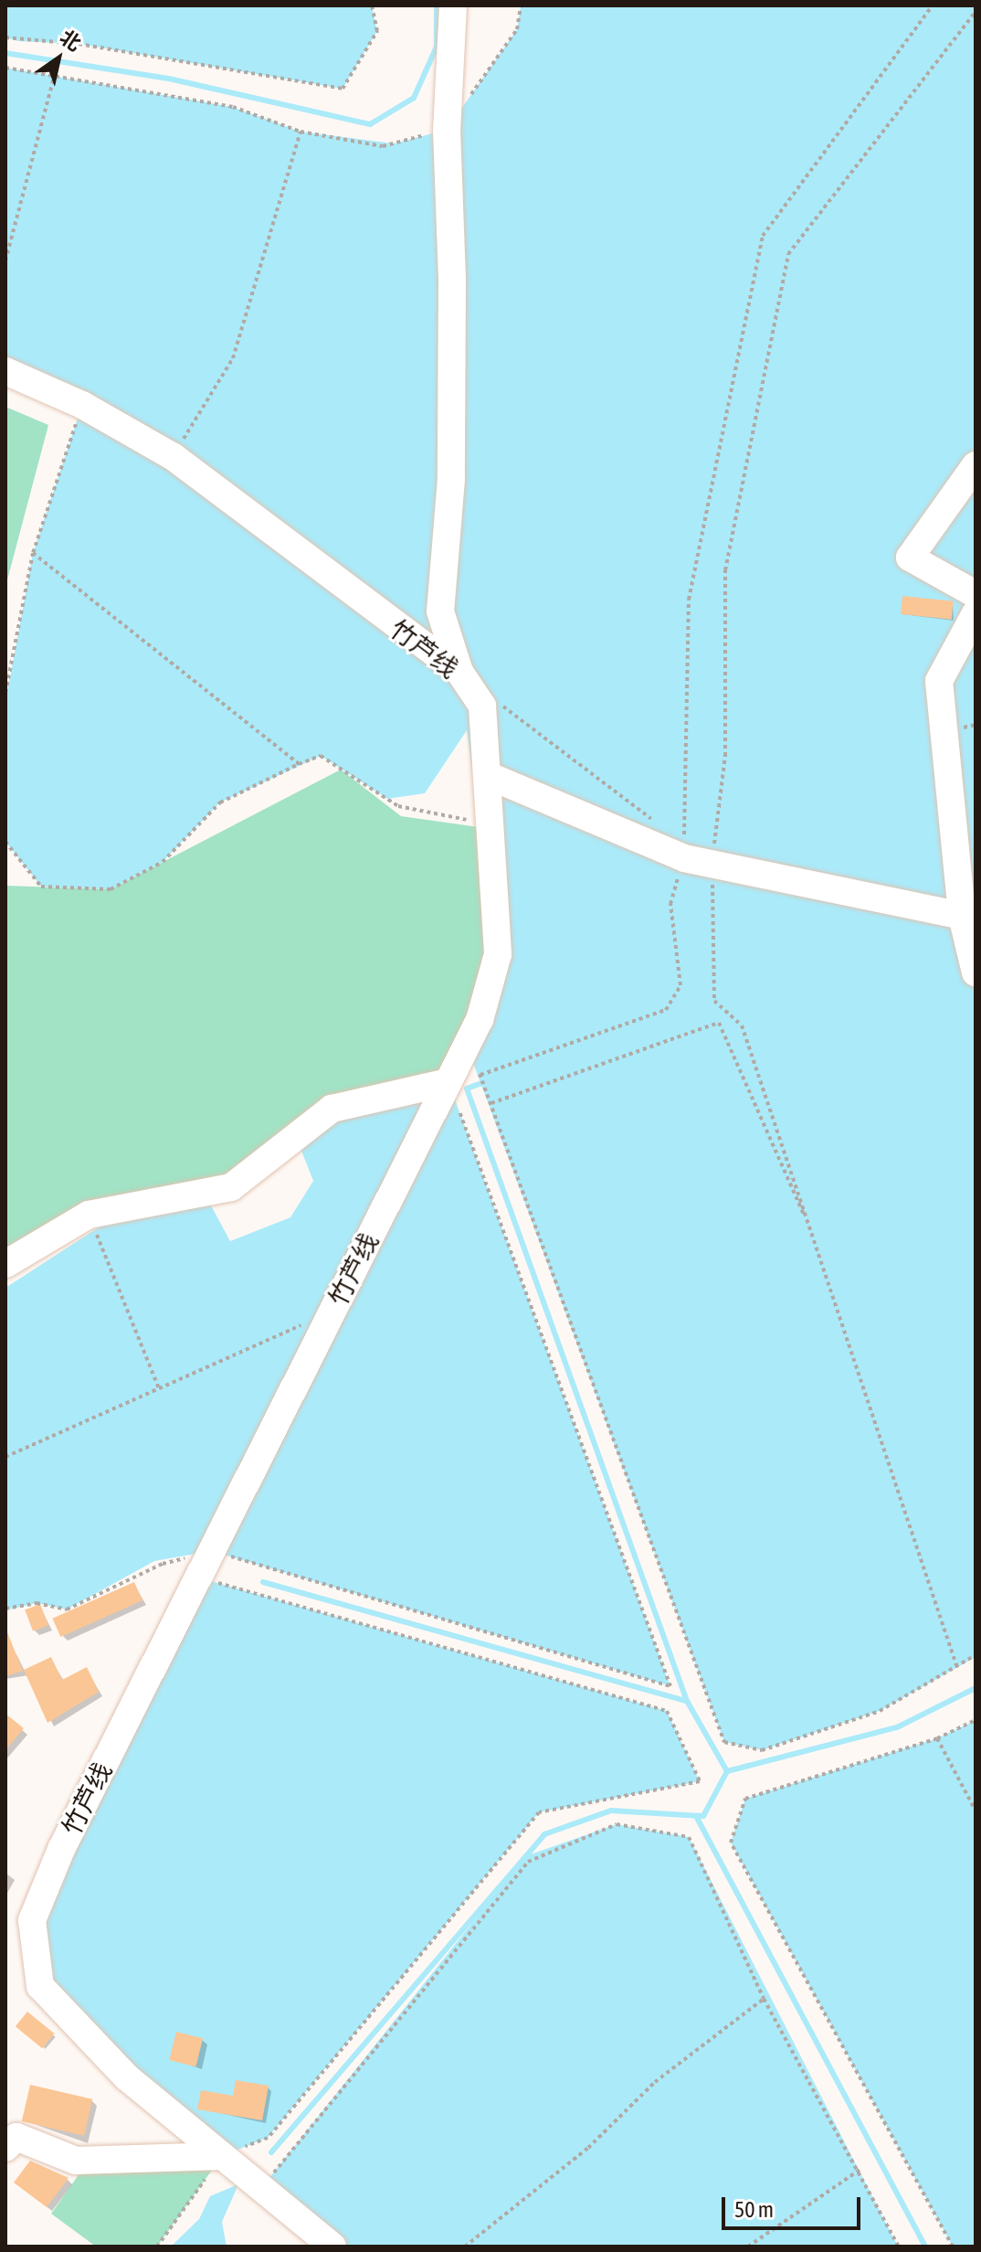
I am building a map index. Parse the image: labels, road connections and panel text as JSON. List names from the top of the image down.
{
  "streets": {
    "street": ["竹芦线"]
  },
  "scale_bar": "50 m",
  "north": "top right"
}
